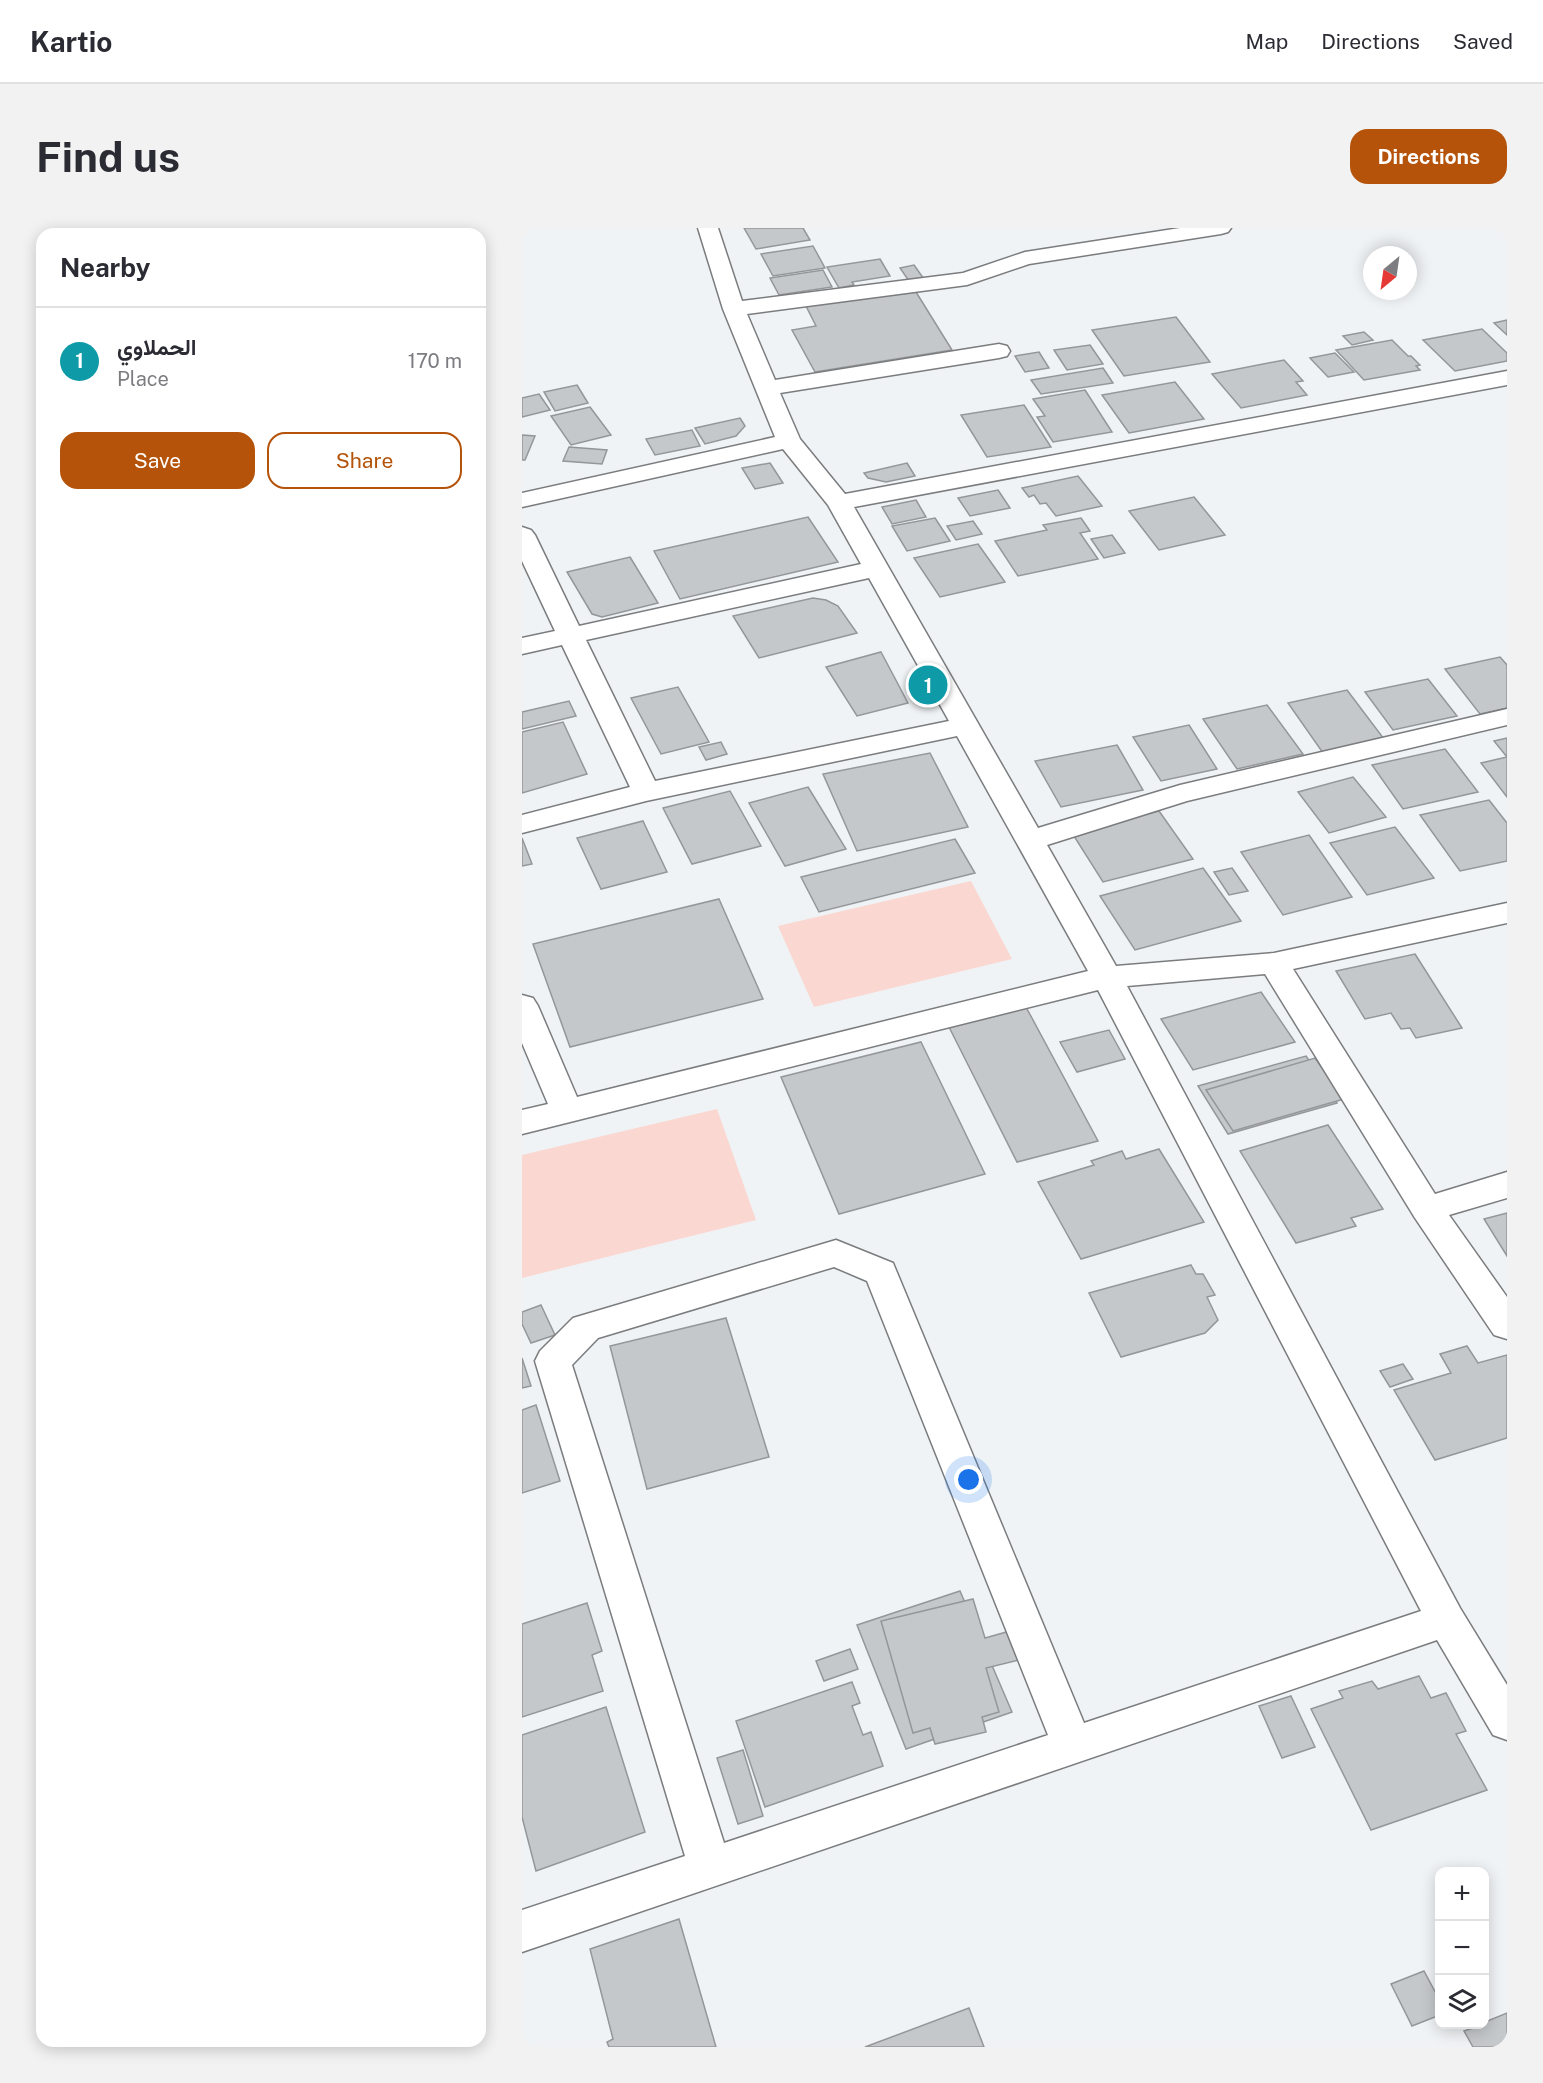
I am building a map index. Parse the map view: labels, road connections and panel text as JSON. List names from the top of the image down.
{
  "north": "bottom left",
  "page": {
    "header": "Kartio",
    "nav": ["Map", "Directions", "Saved"],
    "buttons": [
      "Directions",
      ["Save", "Share"]
    ],
    "title": "Find us",
    "heading": "Nearby",
    "list": [
      {
        "mark": "1",
        "name": "الحملاوي",
        "note": "Place",
        "value": "170 m"
      }
    ],
    "pins": "1",
    "map_buttons": ["+", "−"]
  }
}
